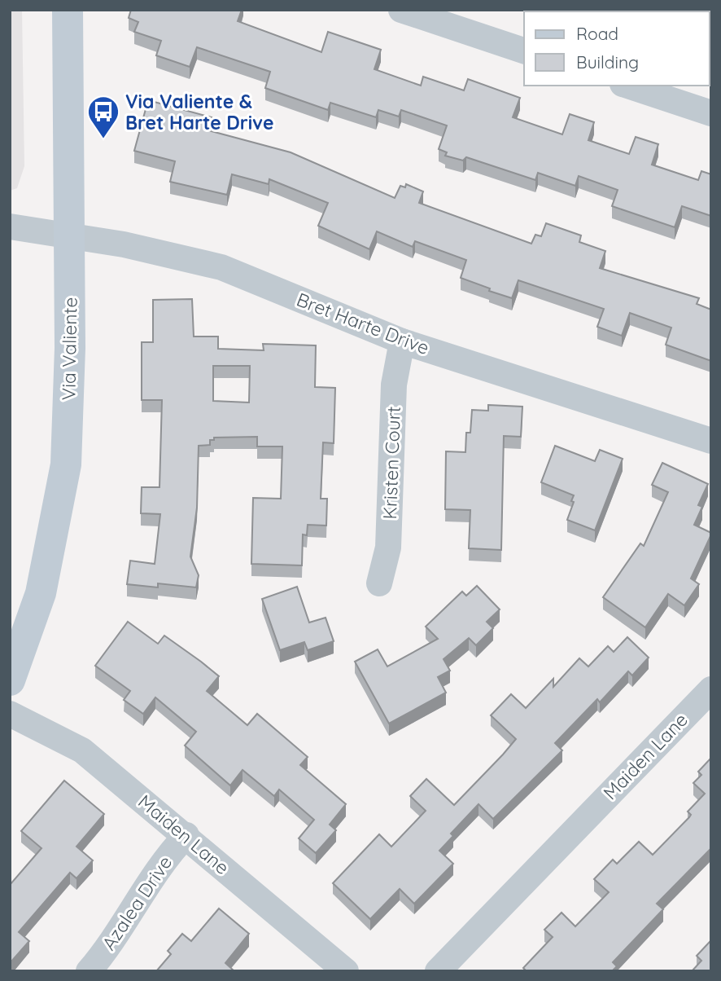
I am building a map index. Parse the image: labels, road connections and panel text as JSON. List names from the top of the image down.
{
  "streets": {
    "street": [
      "Bret Harte Drive",
      "Via Valiente",
      "Kristen Court",
      "Maiden Lane",
      "Azalea Drive"
    ]
  },
  "crossings": [
    ["Bret Harte Drive", "Via Valiente"],
    ["Bret Harte Drive", "Kristen Court"],
    ["Maiden Lane", "Azalea Drive"]
  ],
  "places": {
    "bus stop": ["Via Valiente & Bret Harte Drive"]
  },
  "legend": ["Road", "Building"]
}
